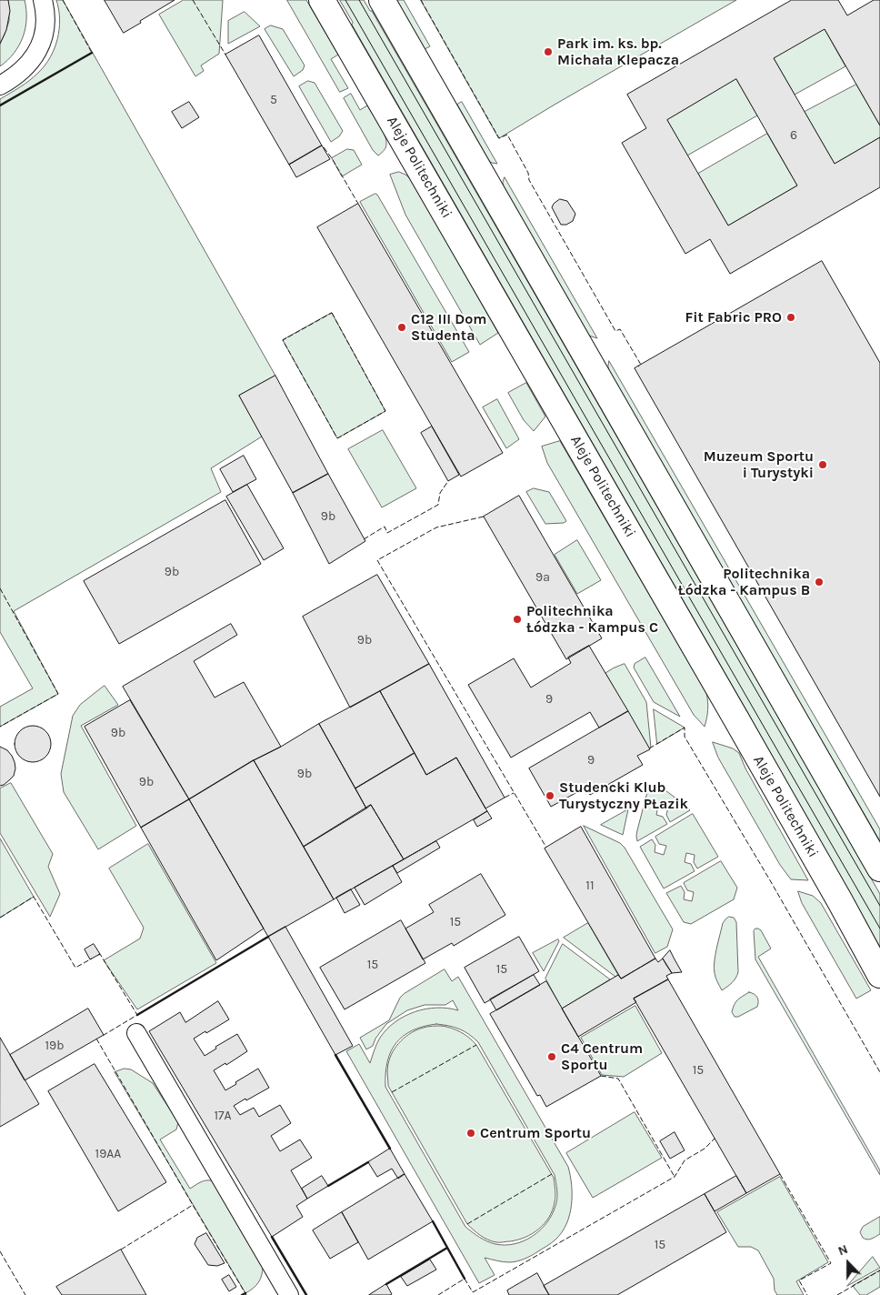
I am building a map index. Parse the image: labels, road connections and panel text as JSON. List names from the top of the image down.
{
  "streets": {
    "main road": ["Aleje Politechniki"]
  },
  "places": [
    "Park im. ks. bp. Michała Klepacza",
    "Fit Fabric PRO",
    "C12 III Dom Studenta",
    "Muzeum Sportu i Turystyki",
    "Politechnika Łódzka - Kampus B",
    "Politechnika Łódzka - Kampus C",
    "Studencki Klub Turystyczny PŁazik",
    "C4 Centrum Sportu",
    "Centrum Sportu"
  ],
  "house_numbers": [
    "5",
    "6",
    "9b",
    "9b",
    "9a",
    "9b",
    "9",
    "9b",
    "9",
    "9b",
    "9b",
    "11",
    "15",
    "15",
    "15",
    "19b",
    "15",
    "17A",
    "19AA",
    "15"
  ],
  "north": "top"
}
